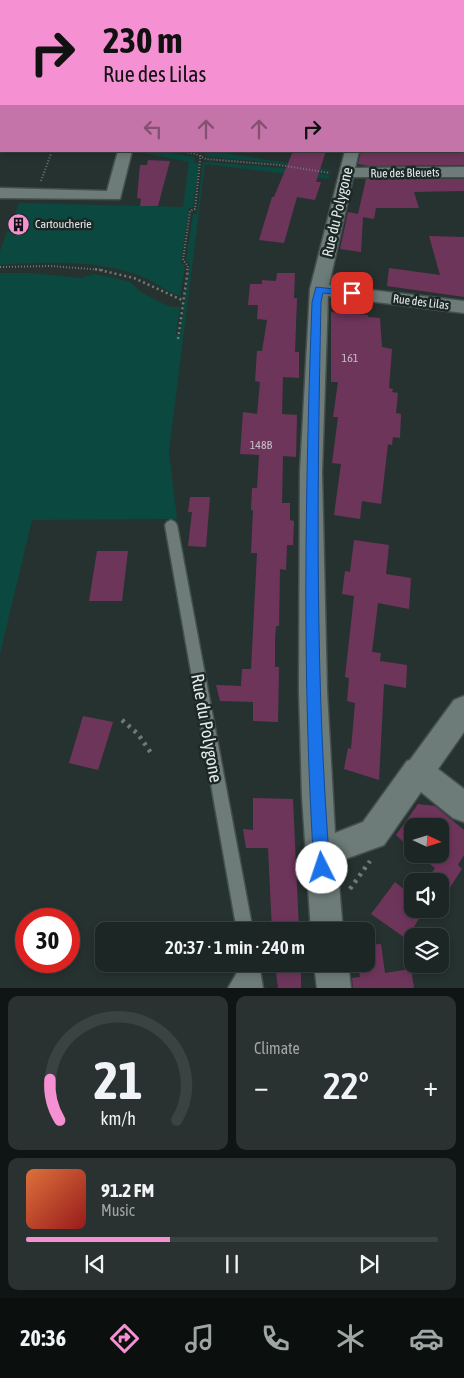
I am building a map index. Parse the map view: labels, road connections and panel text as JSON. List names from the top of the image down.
{
  "streets": {
    "street": ["Rue des Bleuets", "Rue du Polygone", "Rue des Lilas"]
  },
  "crossings": [
    ["Rue des Bleuets", "Rue du Polygone"],
    ["Rue du Polygone", "Rue des Lilas"]
  ],
  "places": {
    "building": ["Cartoucherie"]
  },
  "house_numbers": ["161", "148B"],
  "north": "right",
  "page": {
    "turn": ["230 m", "Rue des Lilas"],
    "limit": "30",
    "trip": "20:37 · 1 min · 240 m",
    "tile": "Climate",
    "heat": ["−", "22°", "+"],
    "song": ["91.2 FM", "Music"],
    "tabs": "20:36",
    "gauge": ["21", "km/h"]
  }
}
